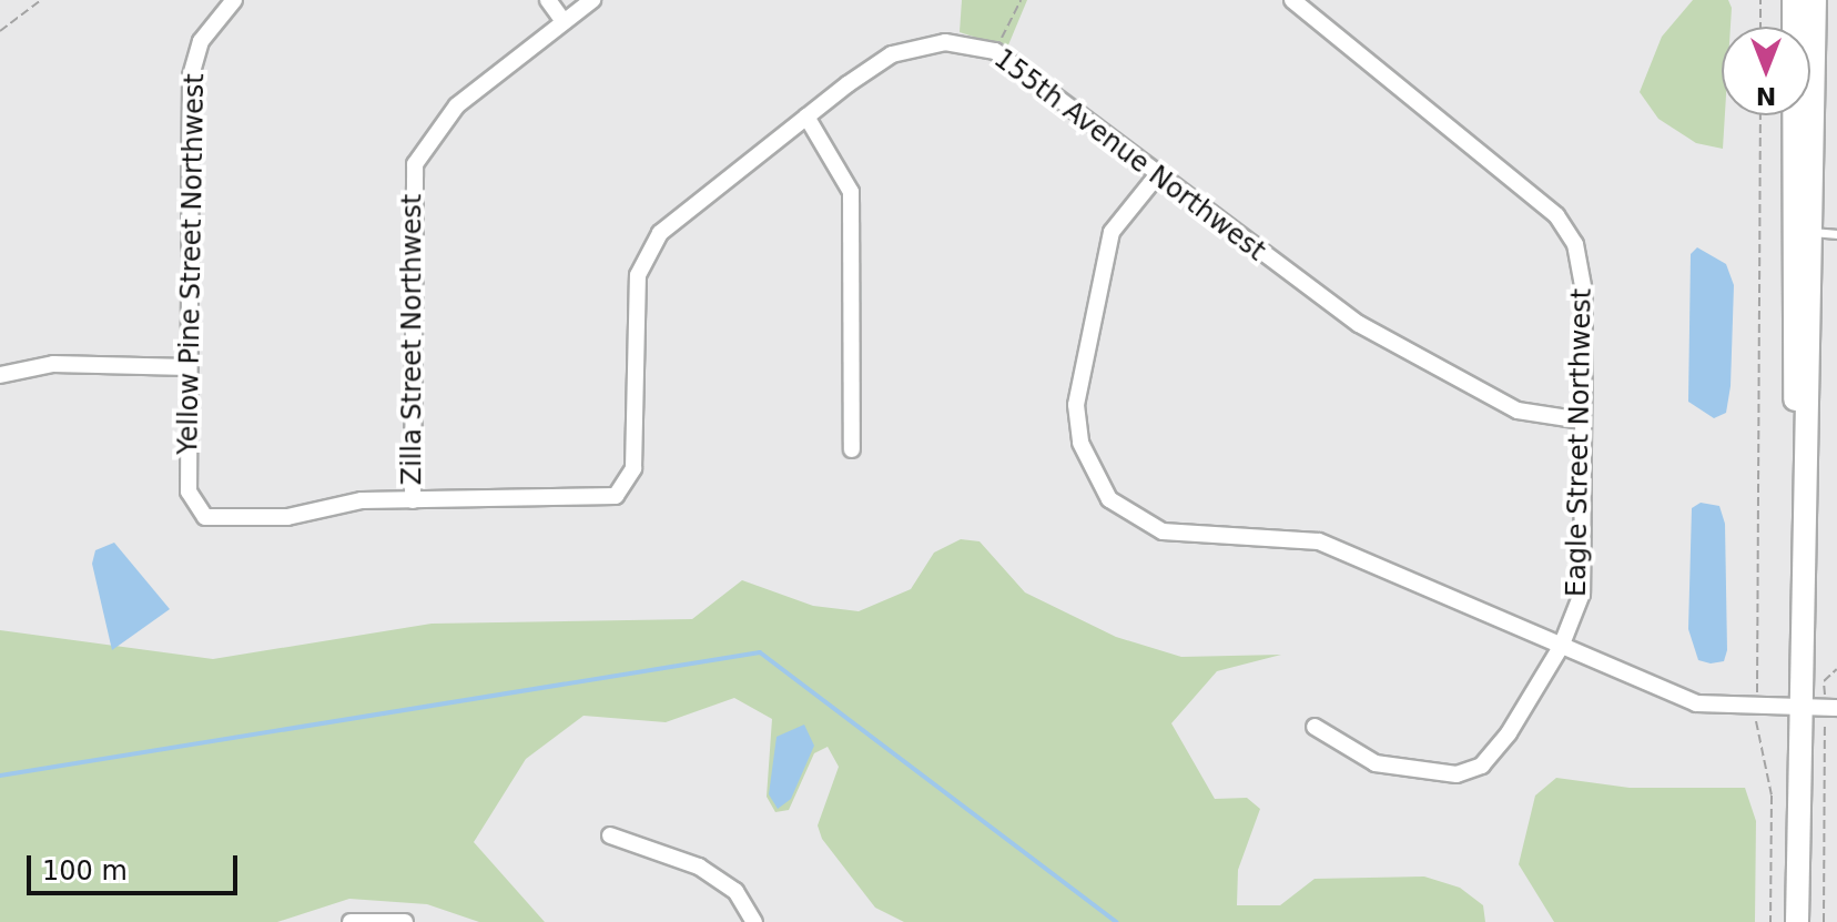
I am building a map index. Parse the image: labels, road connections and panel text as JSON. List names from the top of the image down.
{
  "streets": {
    "street": [
      "155th Avenue Northwest",
      "Yellow Pine Street Northwest",
      "Zilla Street Northwest",
      "Eagle Street Northwest"
    ]
  },
  "crossings": [
    ["155th Avenue Northwest", "Yellow Pine Street Northwest"],
    ["155th Avenue Northwest", "Zilla Street Northwest"],
    ["155th Avenue Northwest", "Eagle Street Northwest"],
    ["Yellow Pine Street Northwest", "Zilla Street Northwest"]
  ],
  "scale_bar": "100 m",
  "north": "bottom"
}
